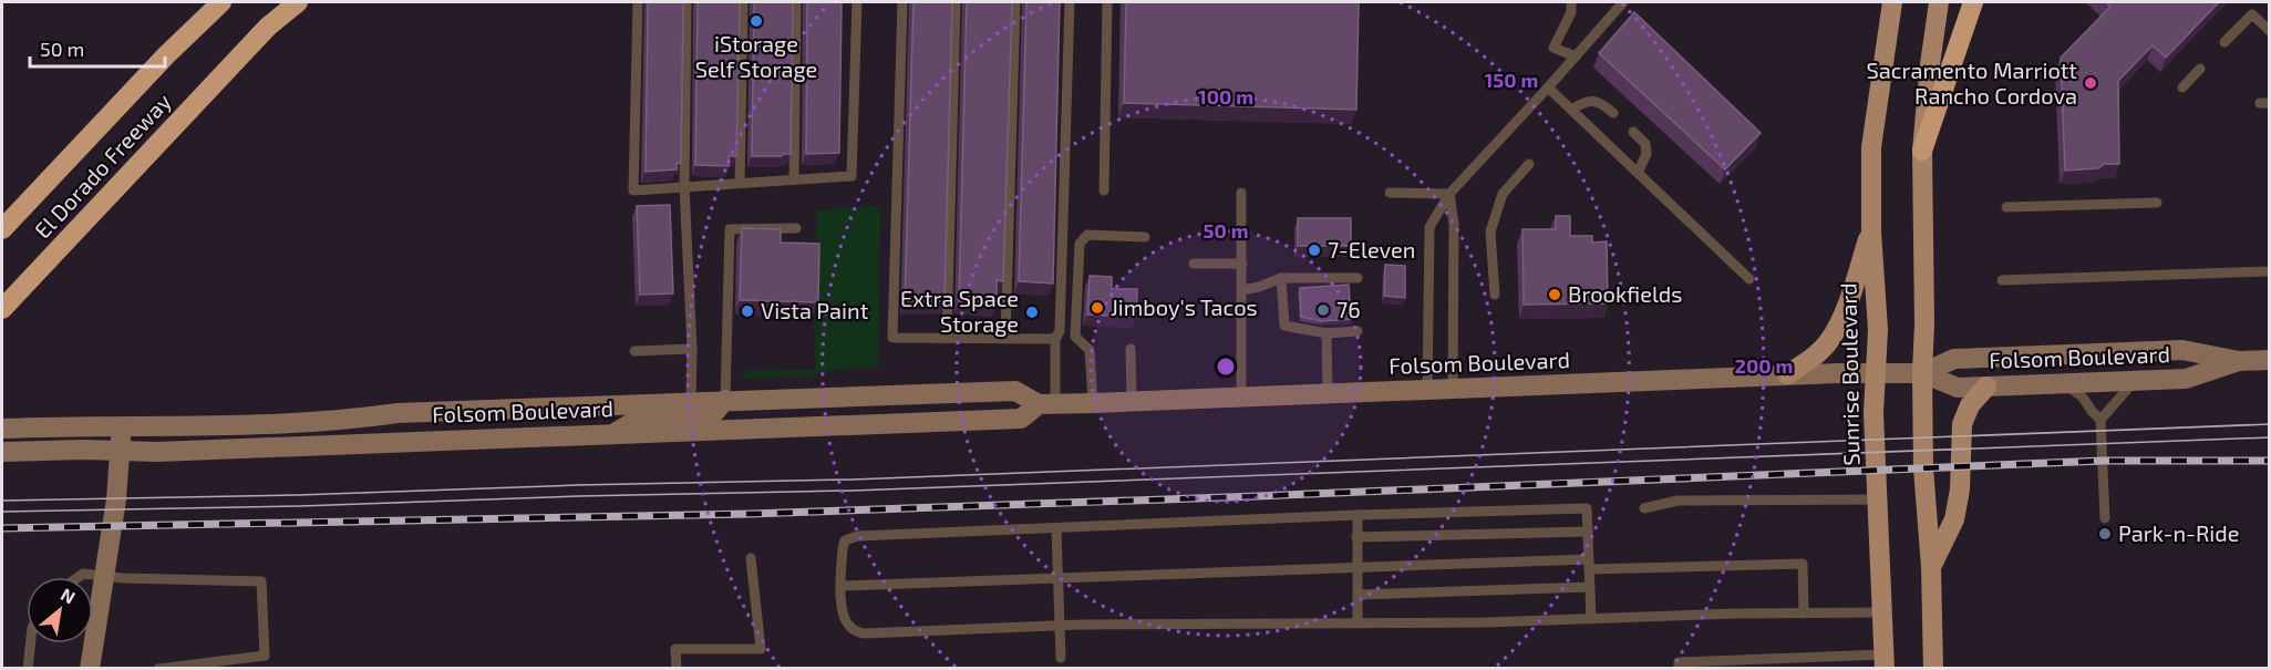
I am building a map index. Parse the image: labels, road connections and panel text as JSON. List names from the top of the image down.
{
  "streets": {
    "highway": ["El Dorado Freeway"],
    "main road": ["Folsom Boulevard", "Sunrise Boulevard"]
  },
  "crossings": [
    ["Folsom Boulevard", "Sunrise Boulevard"]
  ],
  "places": [
    "iStorage Self Storage",
    "Sacramento Marriott Rancho Cordova",
    "7-Eleven",
    "Brookfields",
    "Jimboy's Tacos",
    "76",
    "Vista Paint",
    "Extra Space Storage",
    "Park-n-Ride"
  ],
  "scale_bar": "50 m",
  "north": "top right",
  "rings": [
    "150 m",
    "100 m",
    "50 m",
    "200 m"
  ]
}
